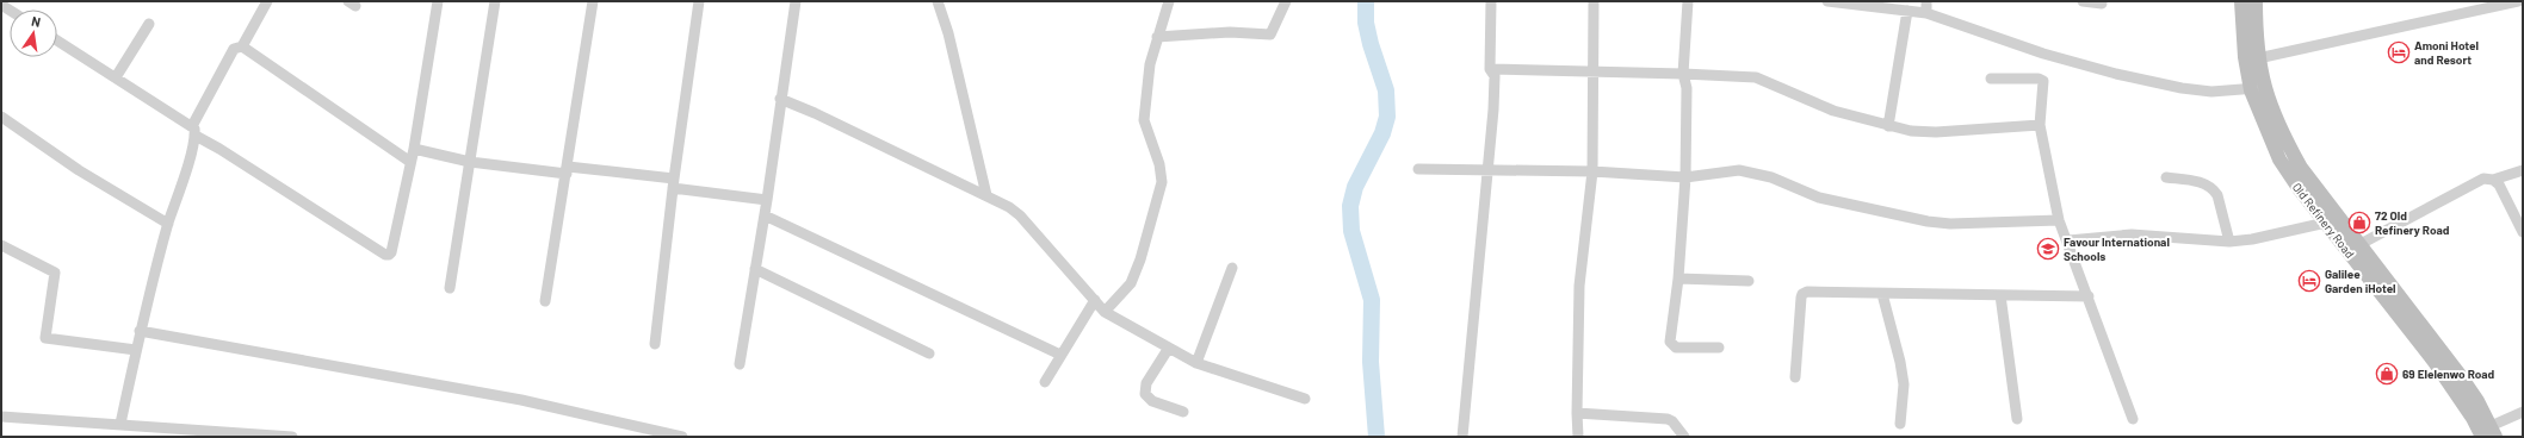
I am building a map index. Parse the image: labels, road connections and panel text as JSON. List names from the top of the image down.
{
  "streets": {
    "main road": ["Old Refinery Road"]
  },
  "places": {
    "hotel": ["Amoni Hotel and Resort", "Galilee Garden iHotel"],
    "shop": ["72 Old Refinery Road", "69 Elelenwo Road"],
    "school or university": ["Favour International Schools"]
  },
  "north": "top"
}
